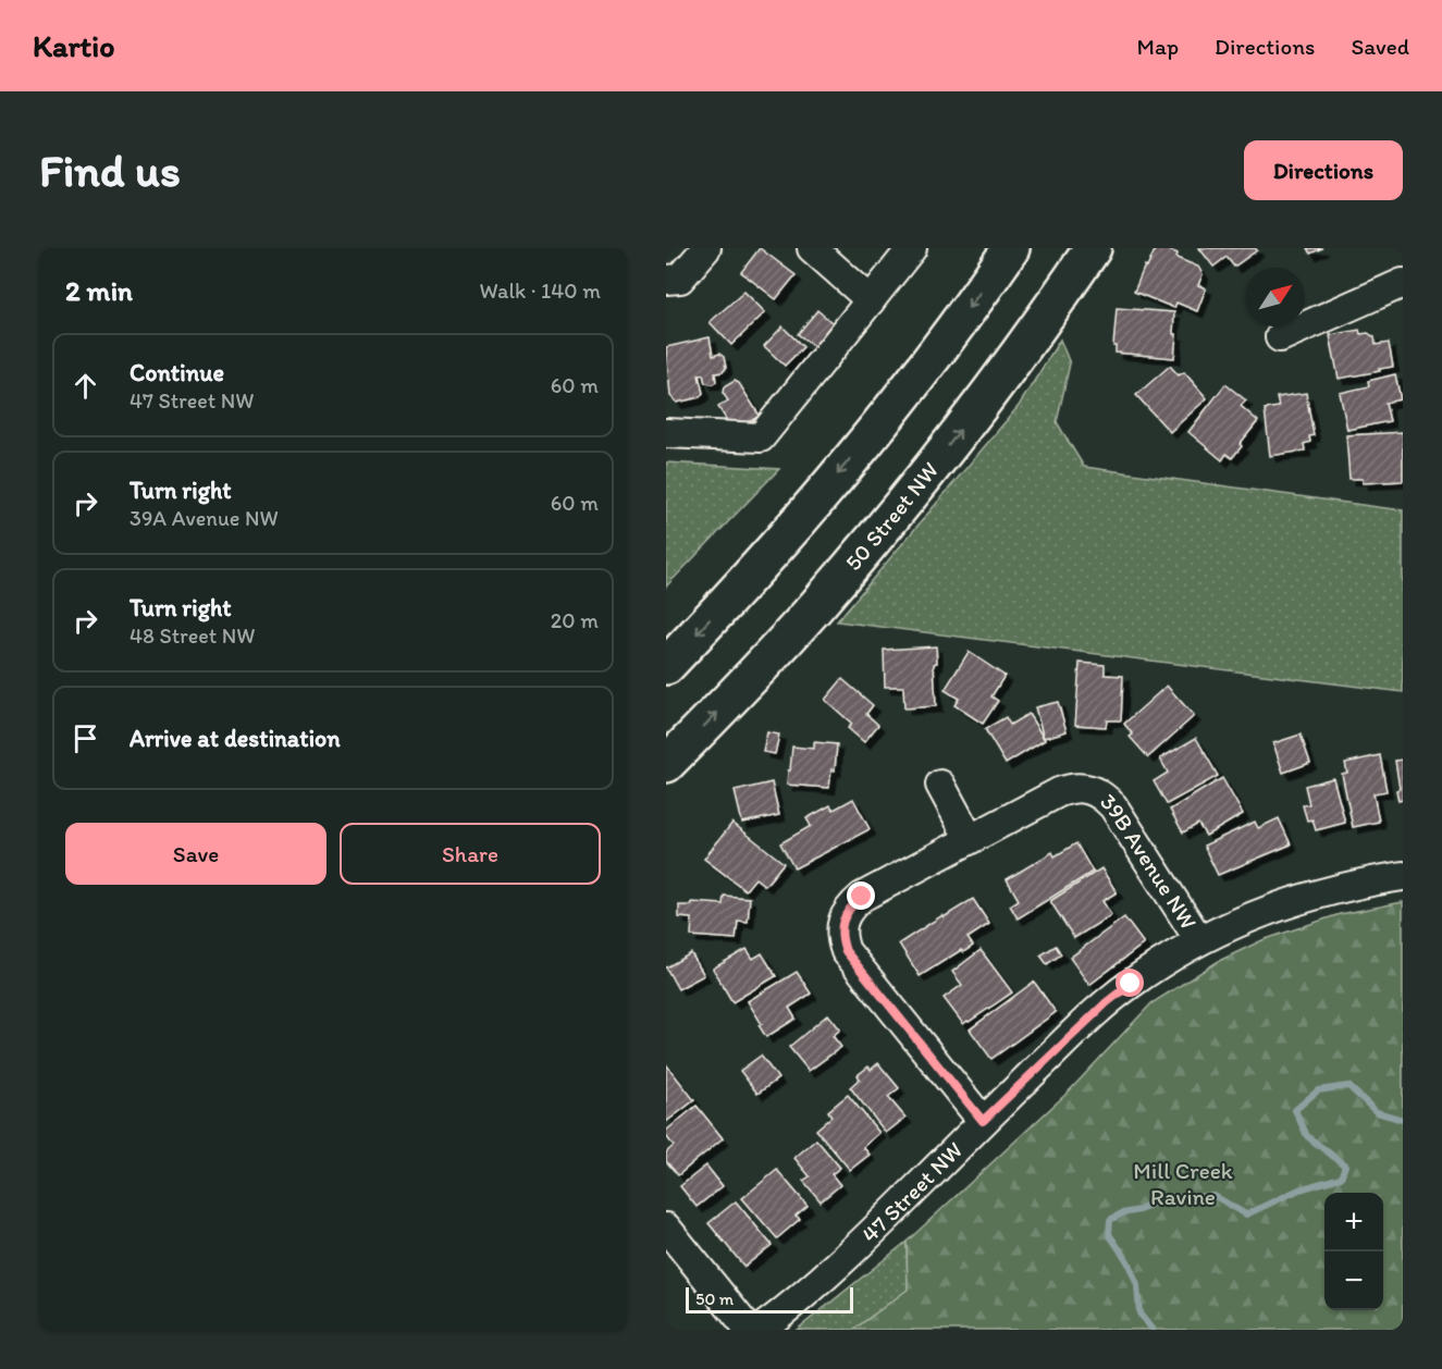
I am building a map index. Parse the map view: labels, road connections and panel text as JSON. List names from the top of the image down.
{
  "streets": {
    "main road": ["50 Street NW"],
    "street": ["39B Avenue NW", "47 Street NW"]
  },
  "crossings": [
    ["39B Avenue NW", "47 Street NW"]
  ],
  "parks": ["Mill Creek Ravine"],
  "scale_bar": "50 m",
  "north": "top right",
  "page": {
    "header": "Kartio",
    "nav": ["Map", "Directions", "Saved"],
    "buttons": [
      "Directions",
      ["Save", "Share"]
    ],
    "title": "Find us",
    "heading": ["2 min", "Walk · 140 m"],
    "list": [
      ["Continue", "47 Street NW", "60 m"],
      ["Turn right", "39A Avenue NW", "60 m"],
      ["Turn right", "48 Street NW", "20 m"],
      "Arrive at destination"
    ],
    "map_buttons": ["+", "−"],
    "scale": "50 m"
  }
}
